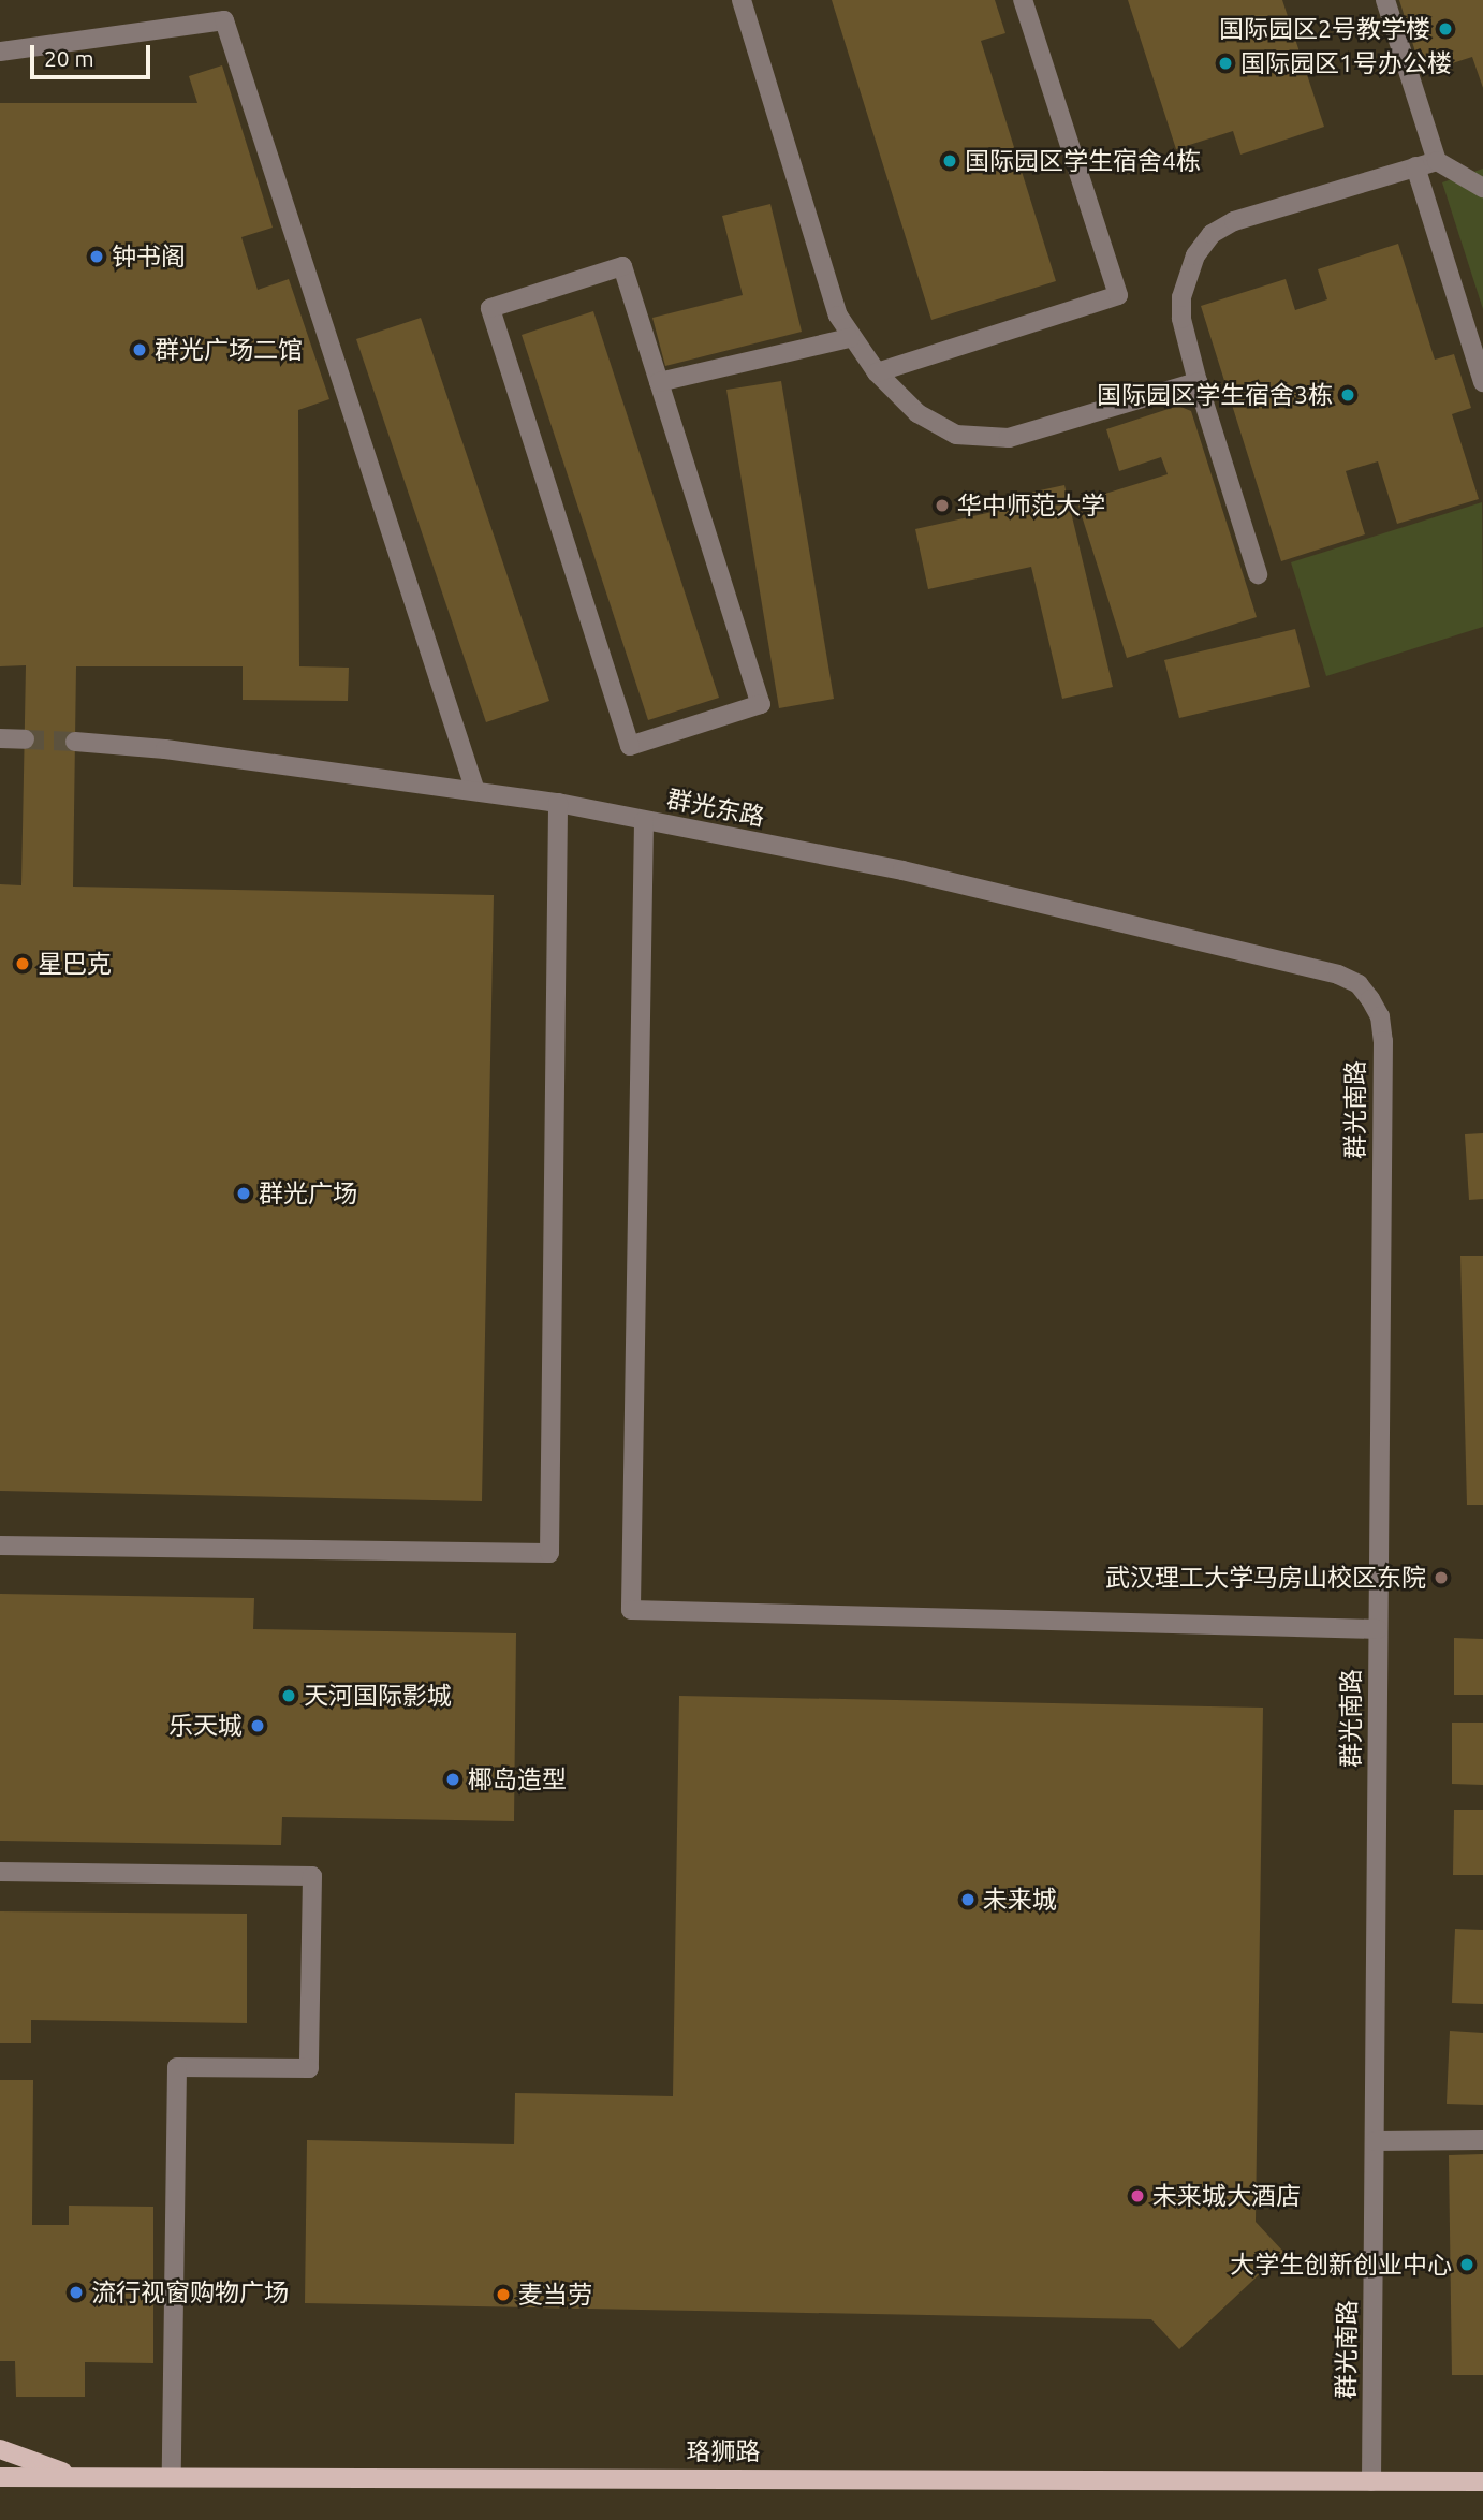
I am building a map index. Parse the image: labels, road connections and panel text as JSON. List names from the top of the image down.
{
  "streets": {
    "main road": ["珞狮路"],
    "street": ["群光东路", "群光南路"]
  },
  "crossings": [
    ["群光东路", "群光南路"],
    ["群光南路", "珞狮路"]
  ],
  "places": [
    "国际园区2号教学楼",
    "国际园区1号办公楼",
    "国际园区学生宿舍4栋",
    "钟书阁",
    "群光广场二馆",
    "国际园区学生宿舍3栋",
    "华中师范大学",
    "星巴克",
    "群光广场",
    "武汉理工大学马房山校区东院",
    "天河国际影城",
    "乐天城",
    "椰岛造型",
    "未来城",
    "未来城大酒店",
    "大学生创新创业中心",
    "流行视窗购物广场",
    "麦当劳"
  ],
  "scale_bar": "20 m"
}
